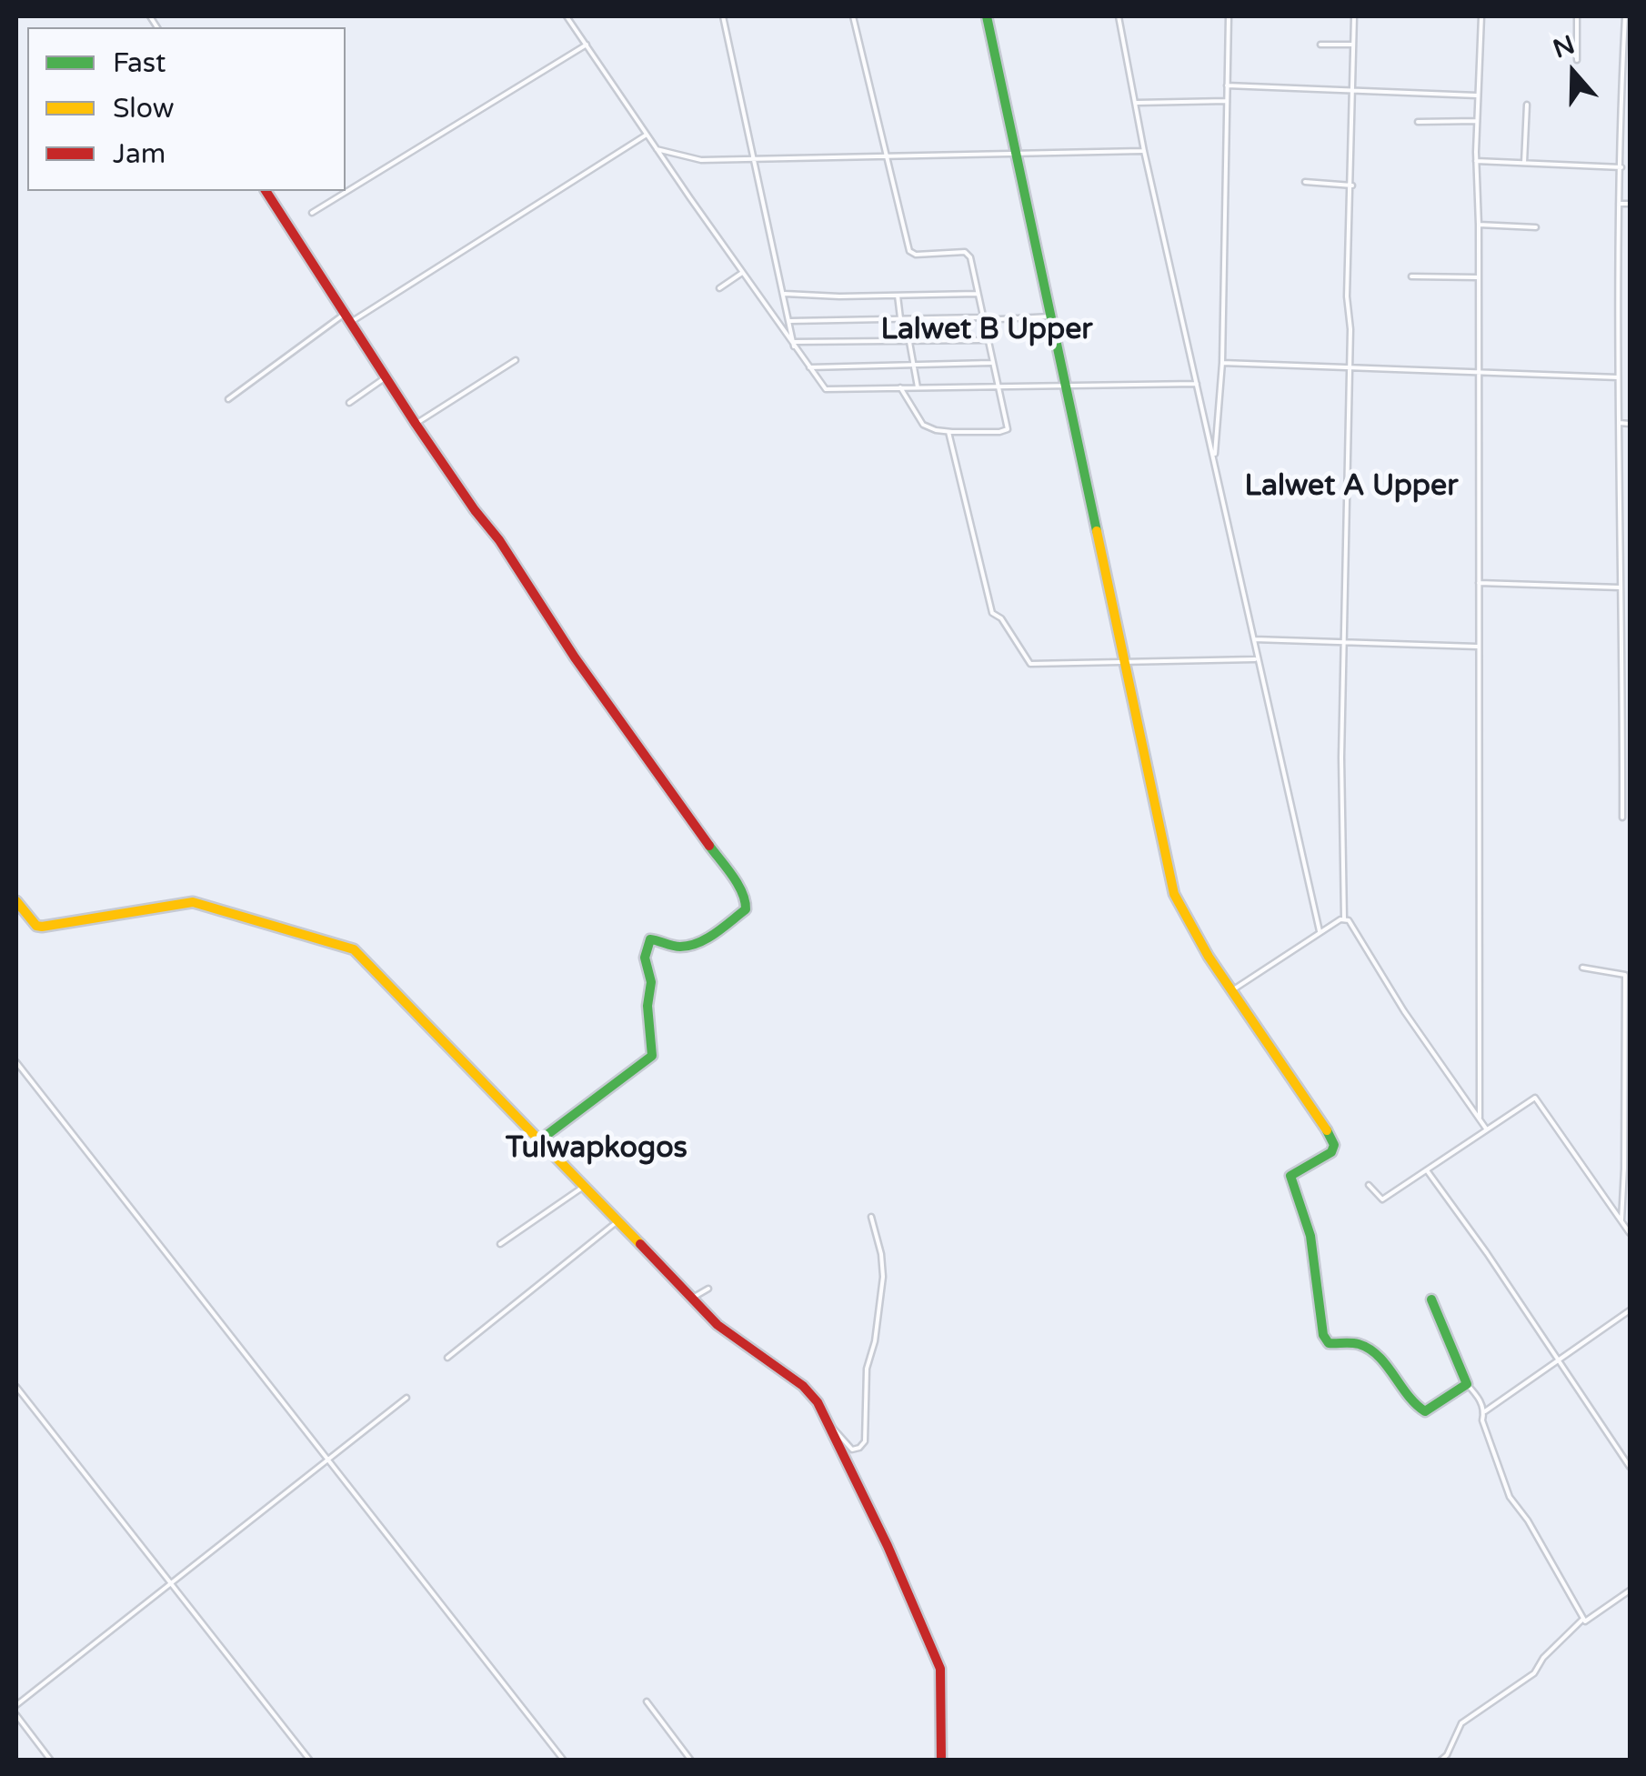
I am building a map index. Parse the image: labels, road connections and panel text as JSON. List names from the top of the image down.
{
  "districts": ["Lalwet B Upper", "Lalwet A Upper", "Tulwapkogos"],
  "legend": ["Fast", "Slow", "Jam"],
  "north": "top"
}
